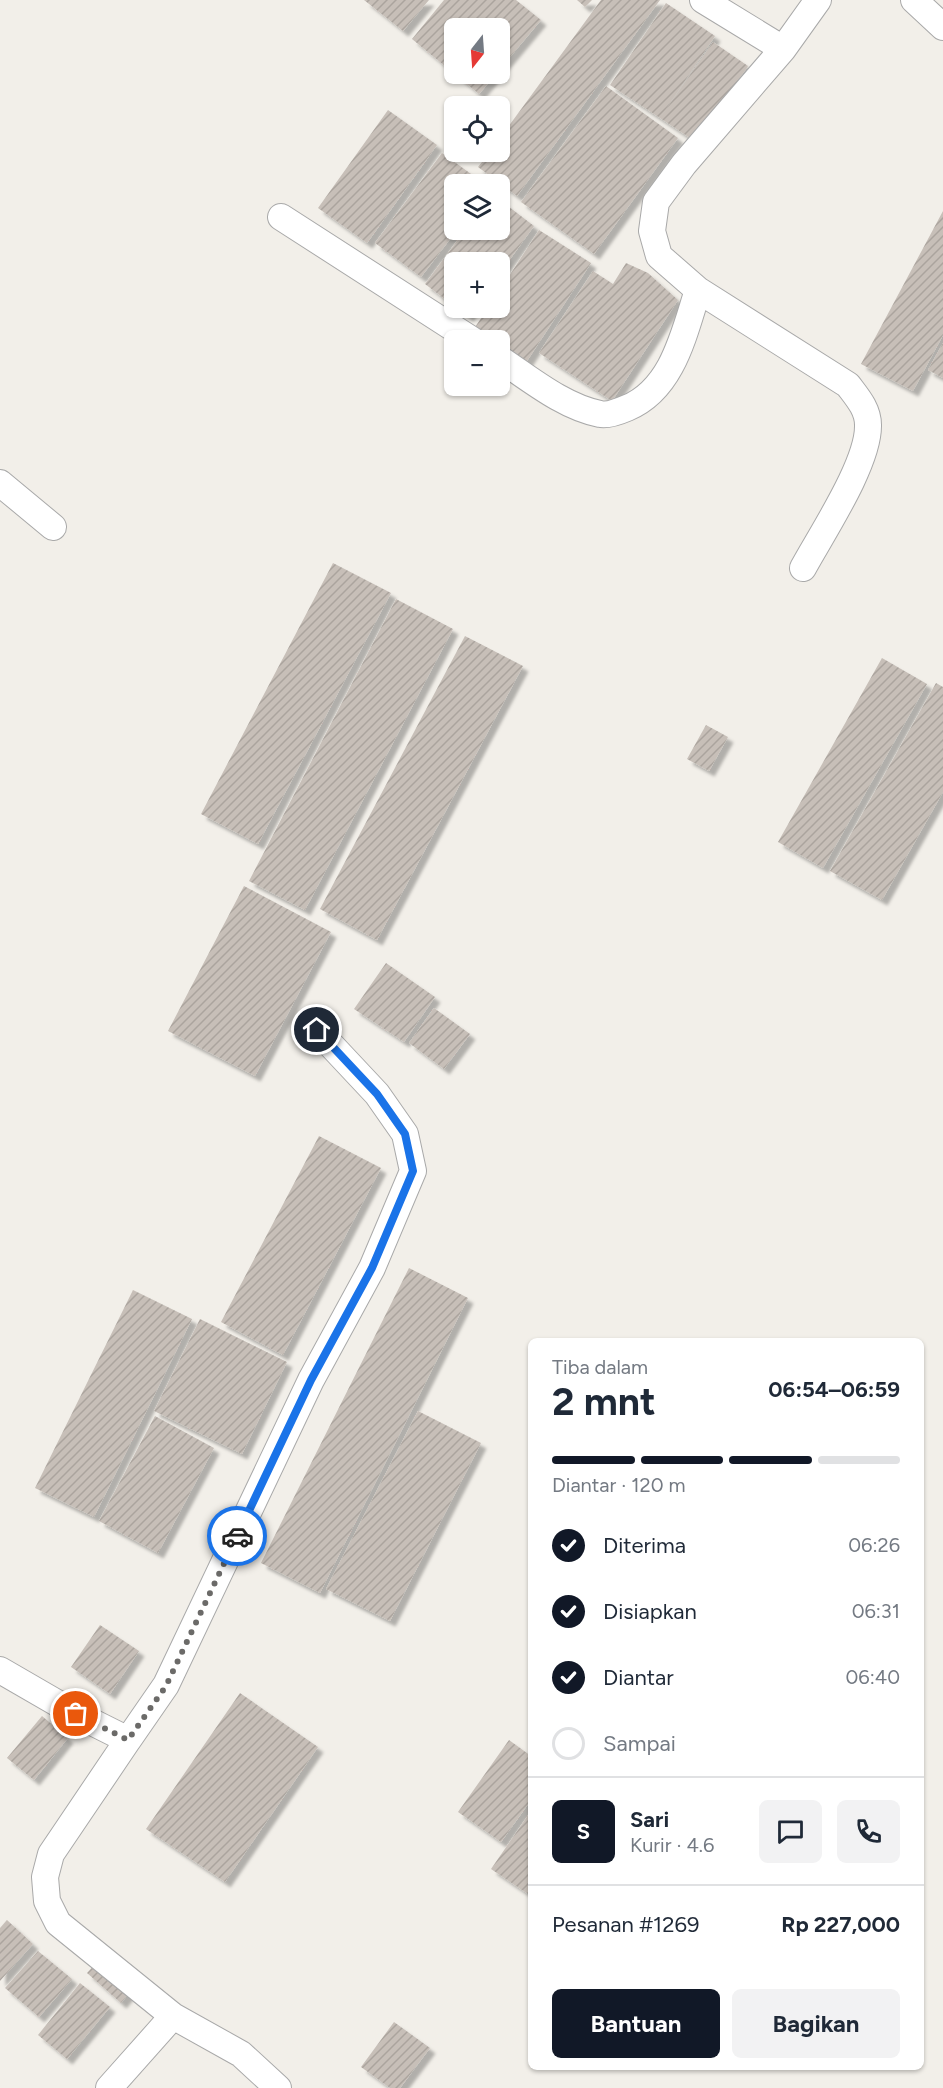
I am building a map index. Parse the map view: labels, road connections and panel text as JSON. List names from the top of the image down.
{
  "north": "bottom",
  "page": {
    "map_buttons": ["+", "−"],
    "heading": ["2 mnt", "Tiba dalam", "06:54–06:59"],
    "panel": [
      "Sari",
      "Kurir · 4.6",
      "Pesanan #1269",
      "Rp 227,000"
    ],
    "bar": "Diantar · 120 m",
    "list": [
      ["Diterima", "06:26"],
      ["Disiapkan", "06:31"],
      ["Diantar", "06:40"],
      "Sampai"
    ],
    "round": "S",
    "buttons": ["Bantuan", "Bagikan"]
  }
}
